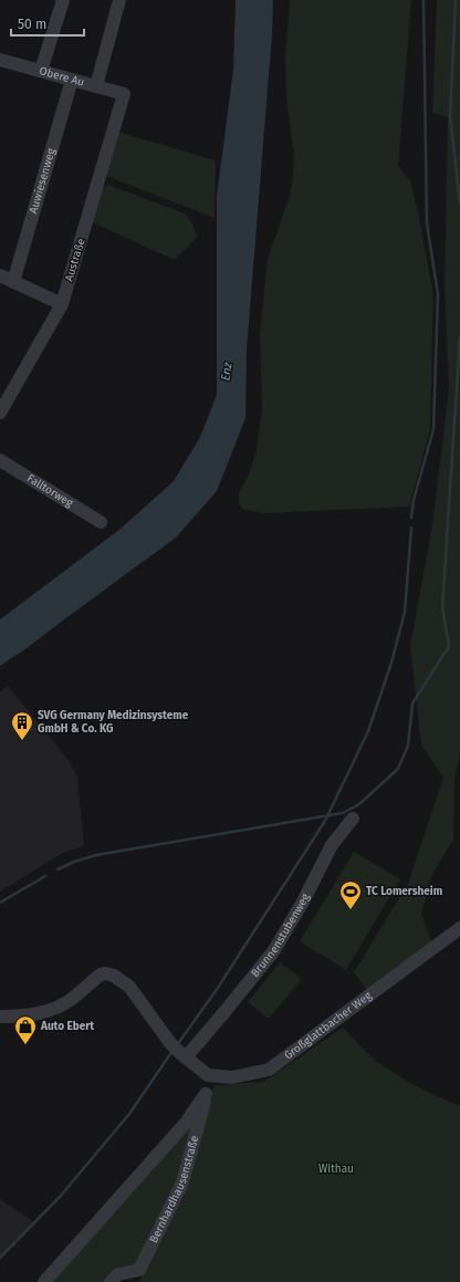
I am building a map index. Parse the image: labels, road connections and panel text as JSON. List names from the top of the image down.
{
  "streets": {
    "street": [
      "Obere Au",
      "Auwiesenweg",
      "Austraße",
      "Falltorweg",
      "Brunnenstubenweg",
      "Großglattbacher Weg",
      "Bernhardhausenstraße"
    ]
  },
  "crossings": [
    ["Obere Au", "Auwiesenweg"],
    ["Obere Au", "Austraße"],
    ["Großglattbacher Weg", "Bernhardhausenstraße"]
  ],
  "water": ["Enz"],
  "parks": ["Withau"],
  "places": {
    "building": ["SVG Germany Medizinsysteme GmbH & Co. KG"],
    "sports": ["TC Lomersheim"],
    "shop": ["Auto Ebert"]
  },
  "scale_bar": "50 m"
}
